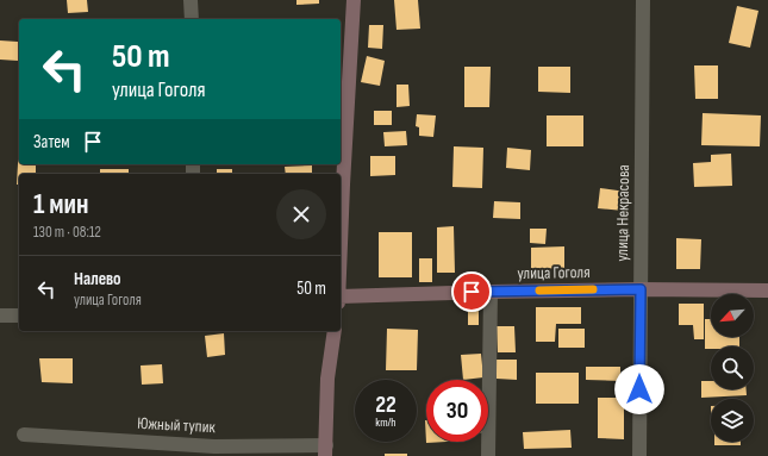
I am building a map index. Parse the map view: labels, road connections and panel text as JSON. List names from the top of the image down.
{
  "streets": {
    "street": ["улица Некрасова", "улица Гоголя", "Южный тупик"]
  },
  "crossings": [
    ["улица Некрасова", "улица Гоголя"]
  ],
  "north": "bottom left",
  "page": {
    "turn": ["50 m", "улица Гоголя"],
    "then": "Затем",
    "heading": ["1 мин", "130 m · 08:12"],
    "list": [
      {
        "name": "Налево",
        "note": "улица Гоголя",
        "value": "50 m"
      }
    ],
    "speed": "22 km/h",
    "limit": "30"
  }
}
